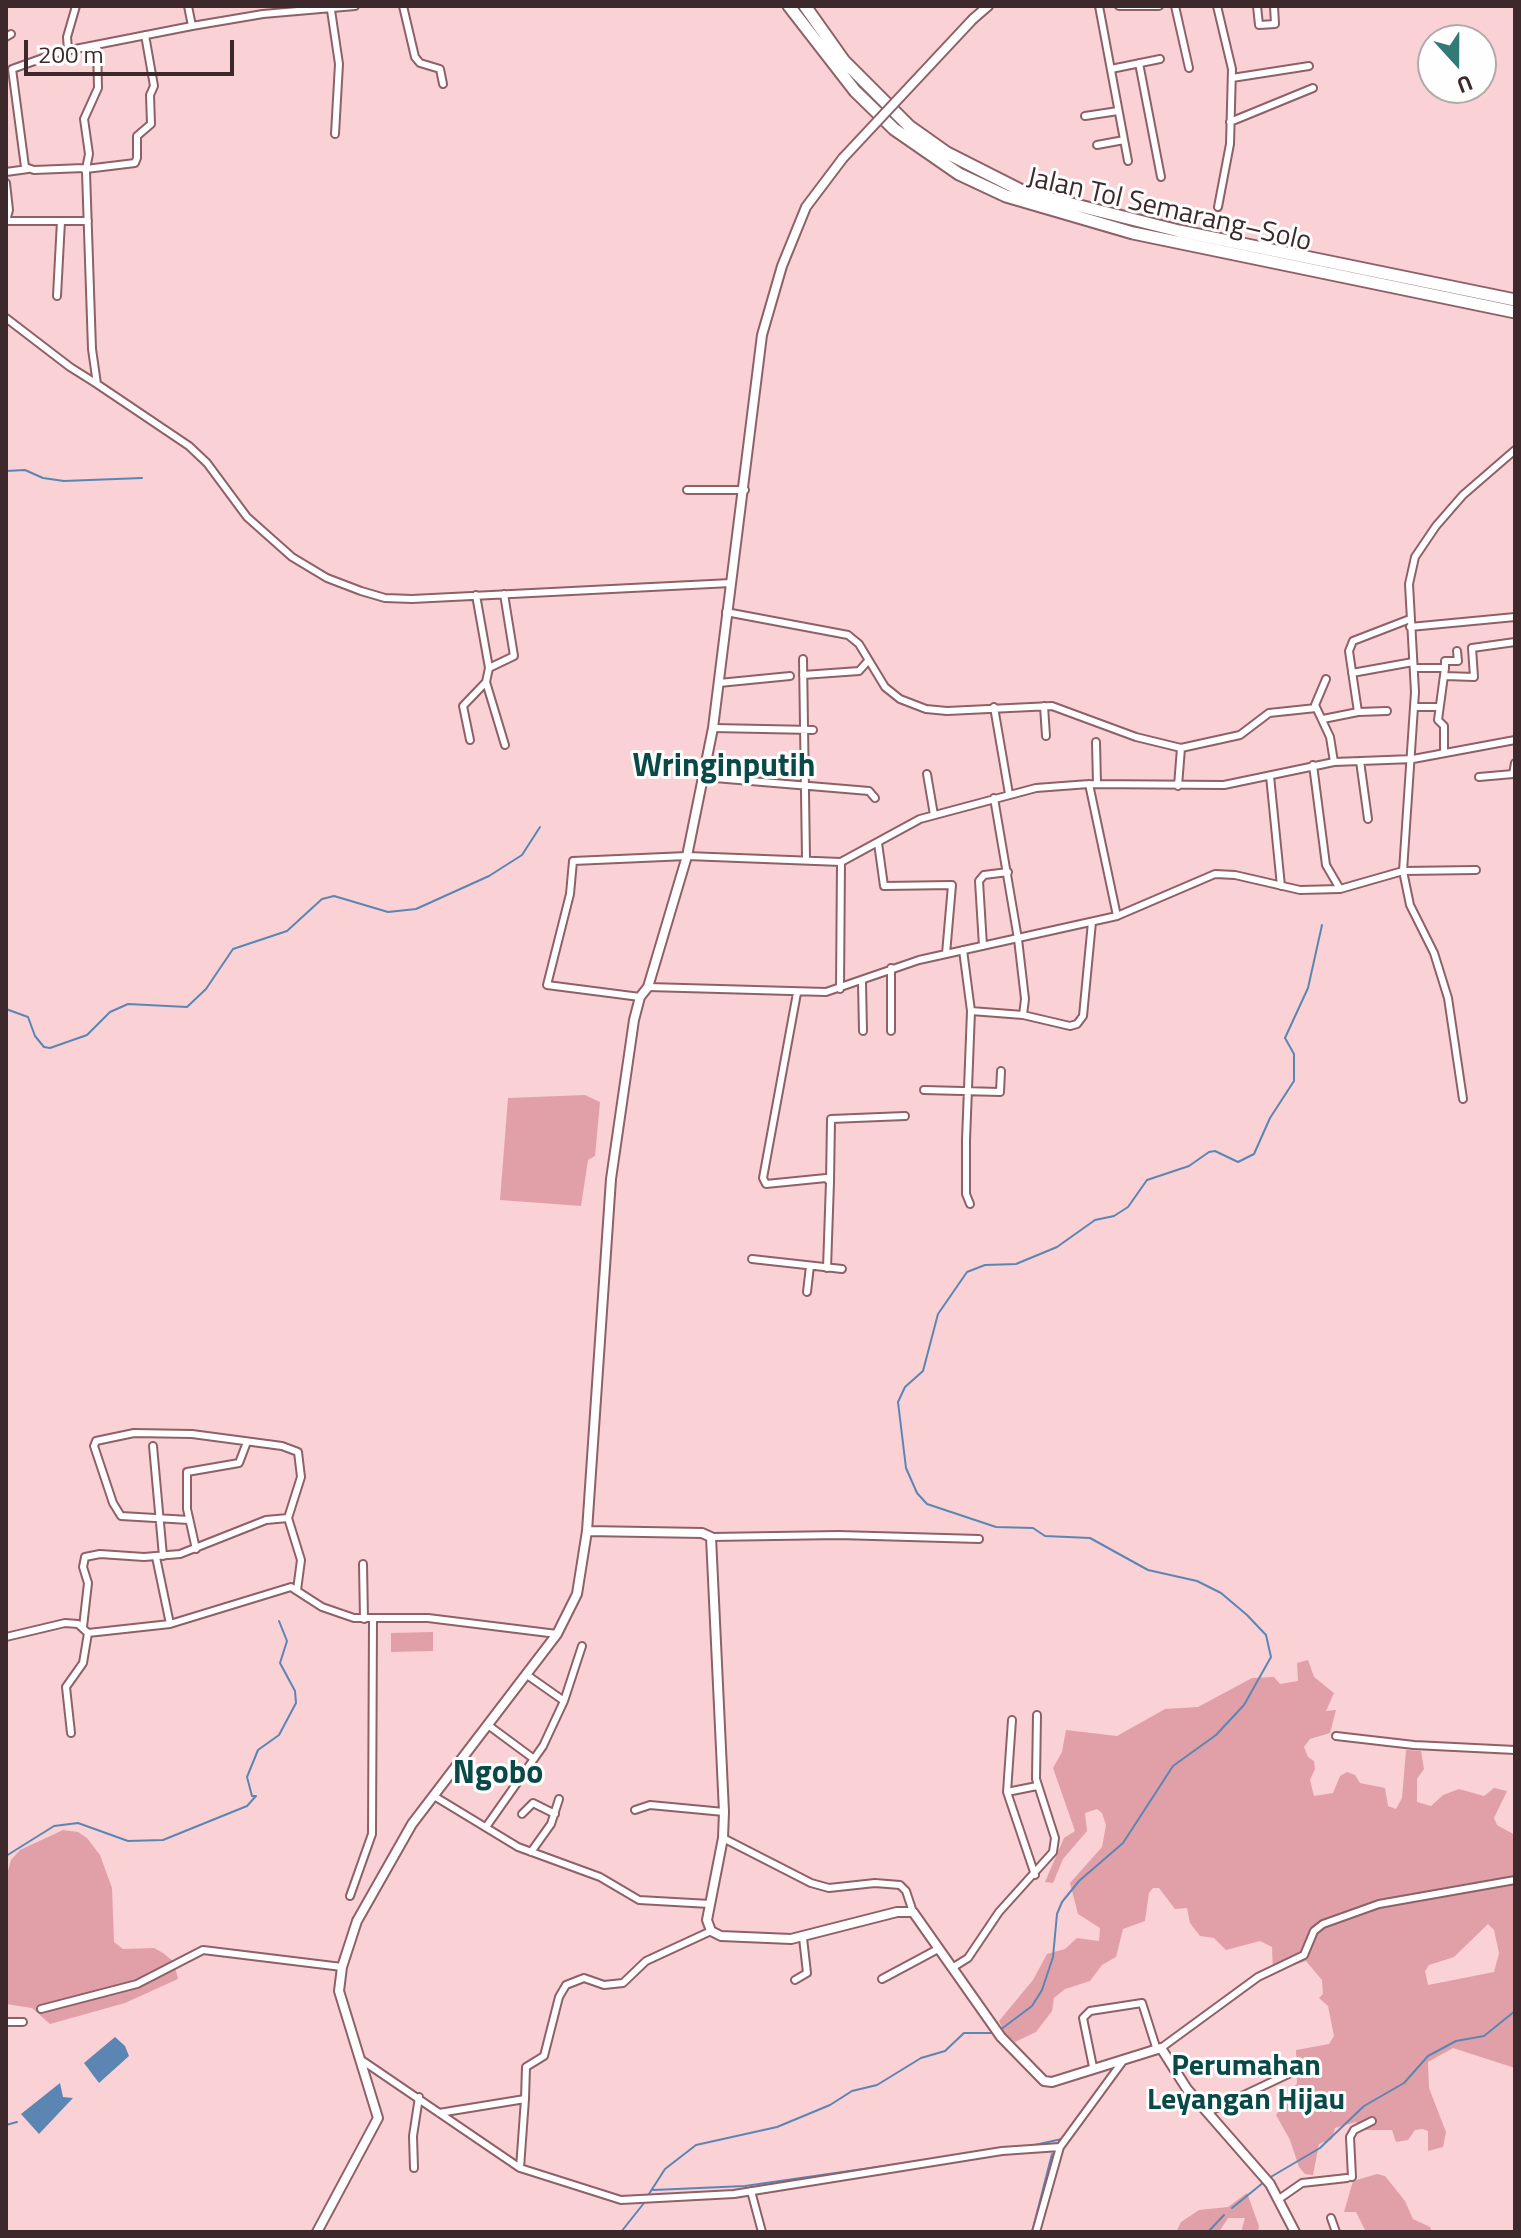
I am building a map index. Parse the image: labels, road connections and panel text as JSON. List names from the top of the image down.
{
  "streets": {
    "highway": ["Jalan Tol Semarang–Solo"]
  },
  "districts": ["Wringinputih", "Ngobo", "Perumahan Leyangan Hijau"],
  "scale_bar": "200 m",
  "north": "bottom"
}
